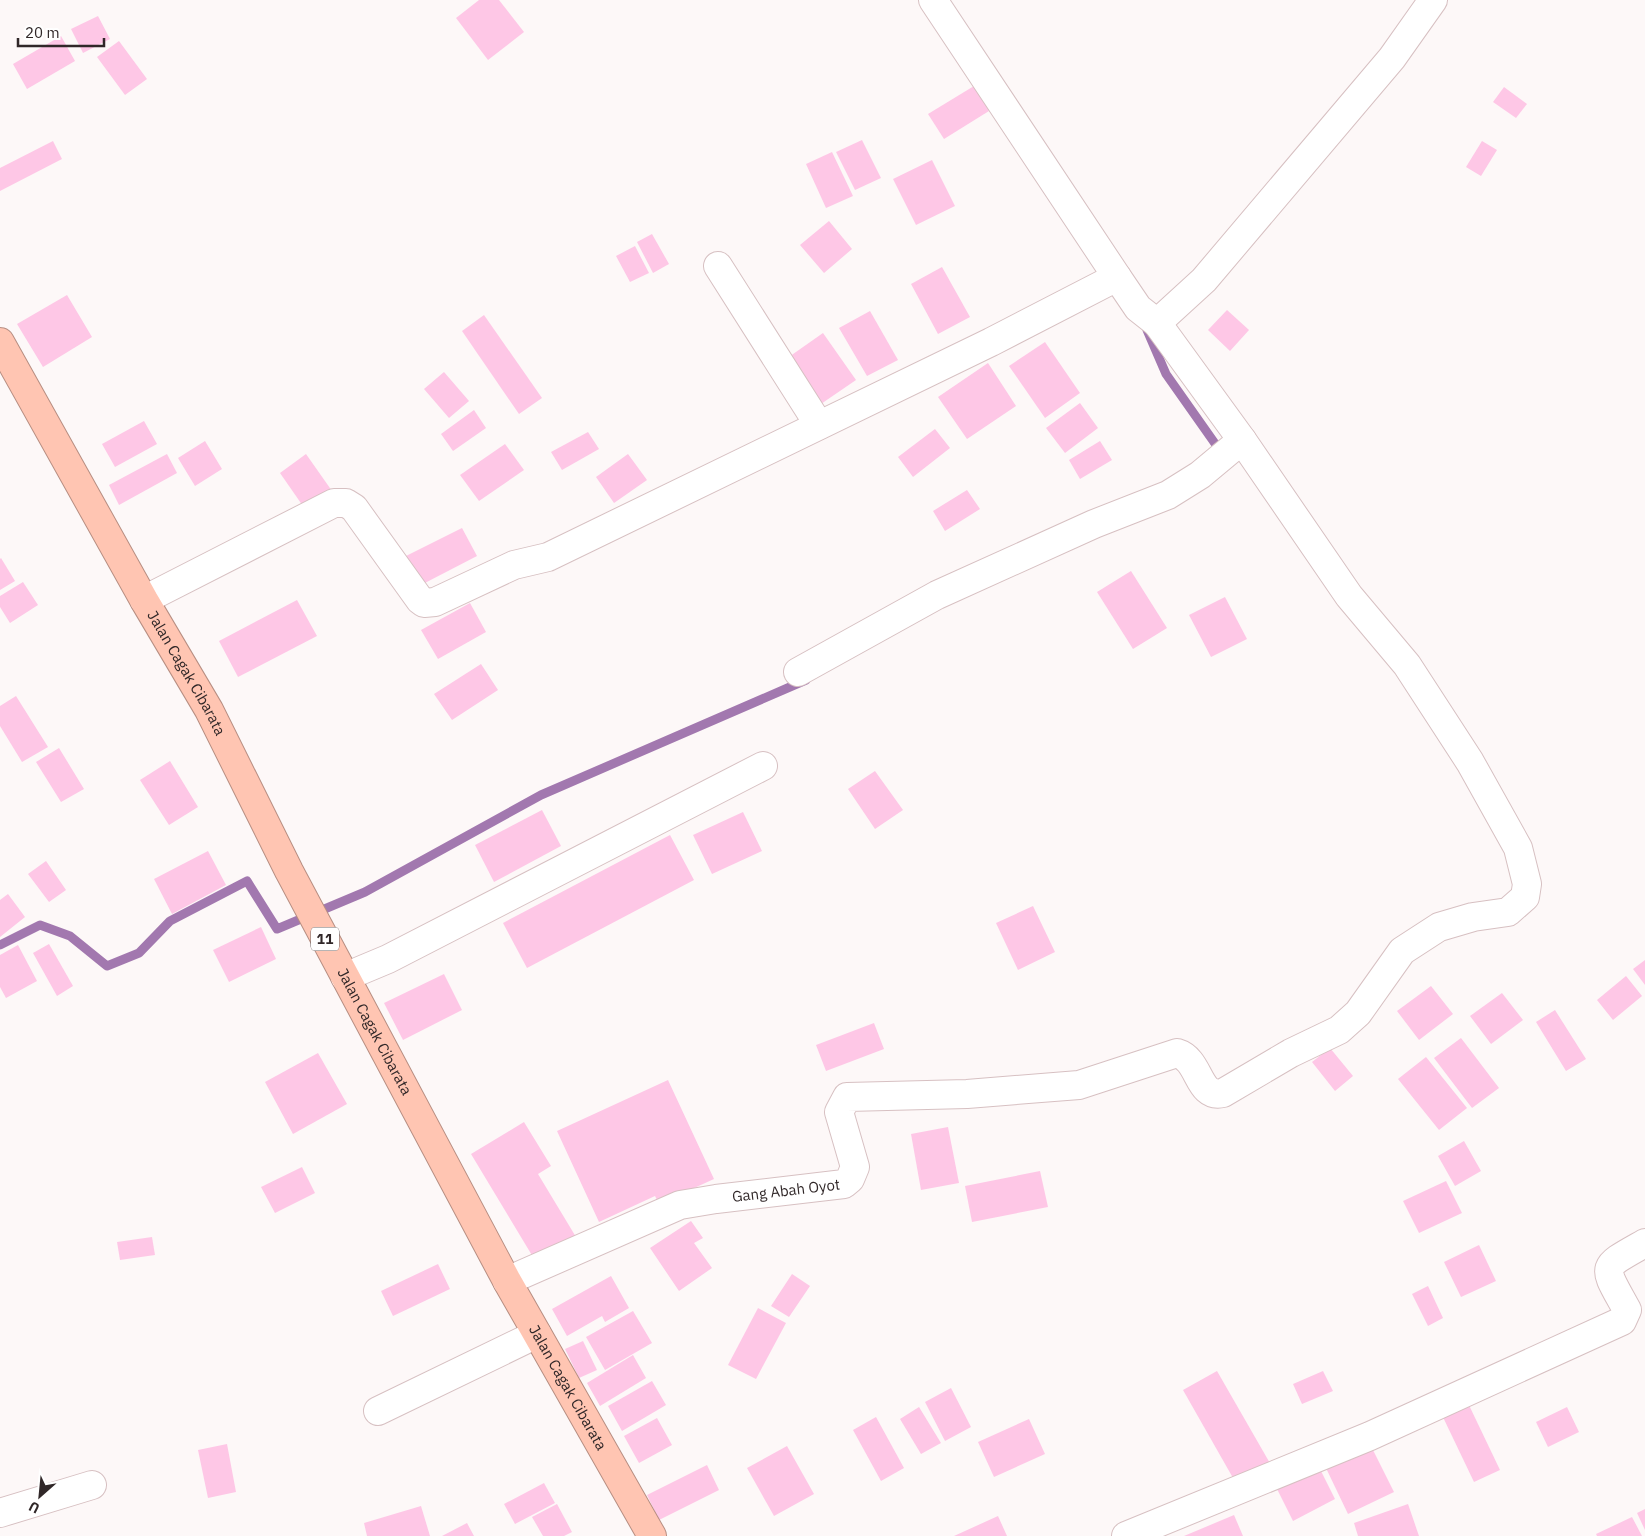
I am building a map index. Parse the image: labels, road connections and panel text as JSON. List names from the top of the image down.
{
  "streets": {
    "highway": ["Jalan Cagak Cibarata", "11"],
    "street": ["Gang Abah Oyot"]
  },
  "crossings": [
    ["Jalan Cagak Cibarata", "Gang Abah Oyot"]
  ],
  "scale_bar": "20 m",
  "north": "bottom left"
}
